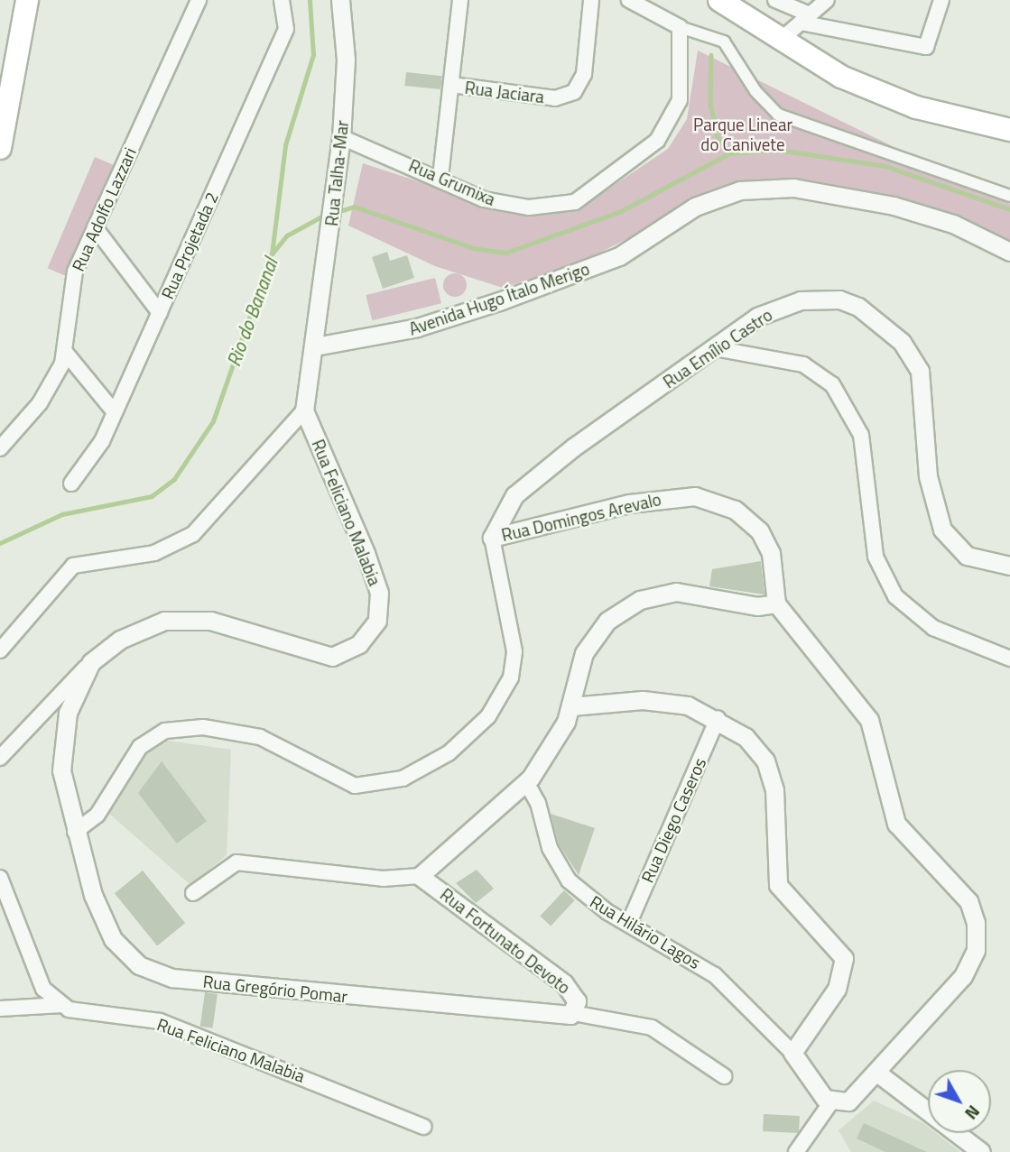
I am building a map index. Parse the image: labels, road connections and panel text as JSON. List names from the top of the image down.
{
  "streets": {
    "street": [
      "Rua Jaciara",
      "Rua Talha-Mar",
      "Rua Grumixa",
      "Rua Adolfo Lazzari",
      "Rua Projetada 2",
      "Avenida Hugo Ítalo Merigo",
      "Rua Emílio Castro",
      "Rua Feliciano Malabia",
      "Rua Domingos Arevalo",
      "Rua Diego Caseros",
      "Rua Hilário Lagos",
      "Rua Fortunato Devoto",
      "Rua Gregório Pomar"
    ]
  },
  "crossings": [
    ["Rua Talha-Mar", "Rua Grumixa"],
    ["Rua Talha-Mar", "Avenida Hugo Ítalo Merigo"],
    ["Rua Emílio Castro", "Rua Domingos Arevalo"],
    ["Rua Feliciano Malabia", "Rua Gregório Pomar"],
    ["Rua Domingos Arevalo", "Rua Gregório Pomar"],
    ["Rua Diego Caseros", "Rua Hilário Lagos"],
    ["Rua Fortunato Devoto", "Rua Gregório Pomar"]
  ],
  "water": ["Rio do Bananal"],
  "parks": ["Parque Linear do Canivete"],
  "north": "bottom right"
}
